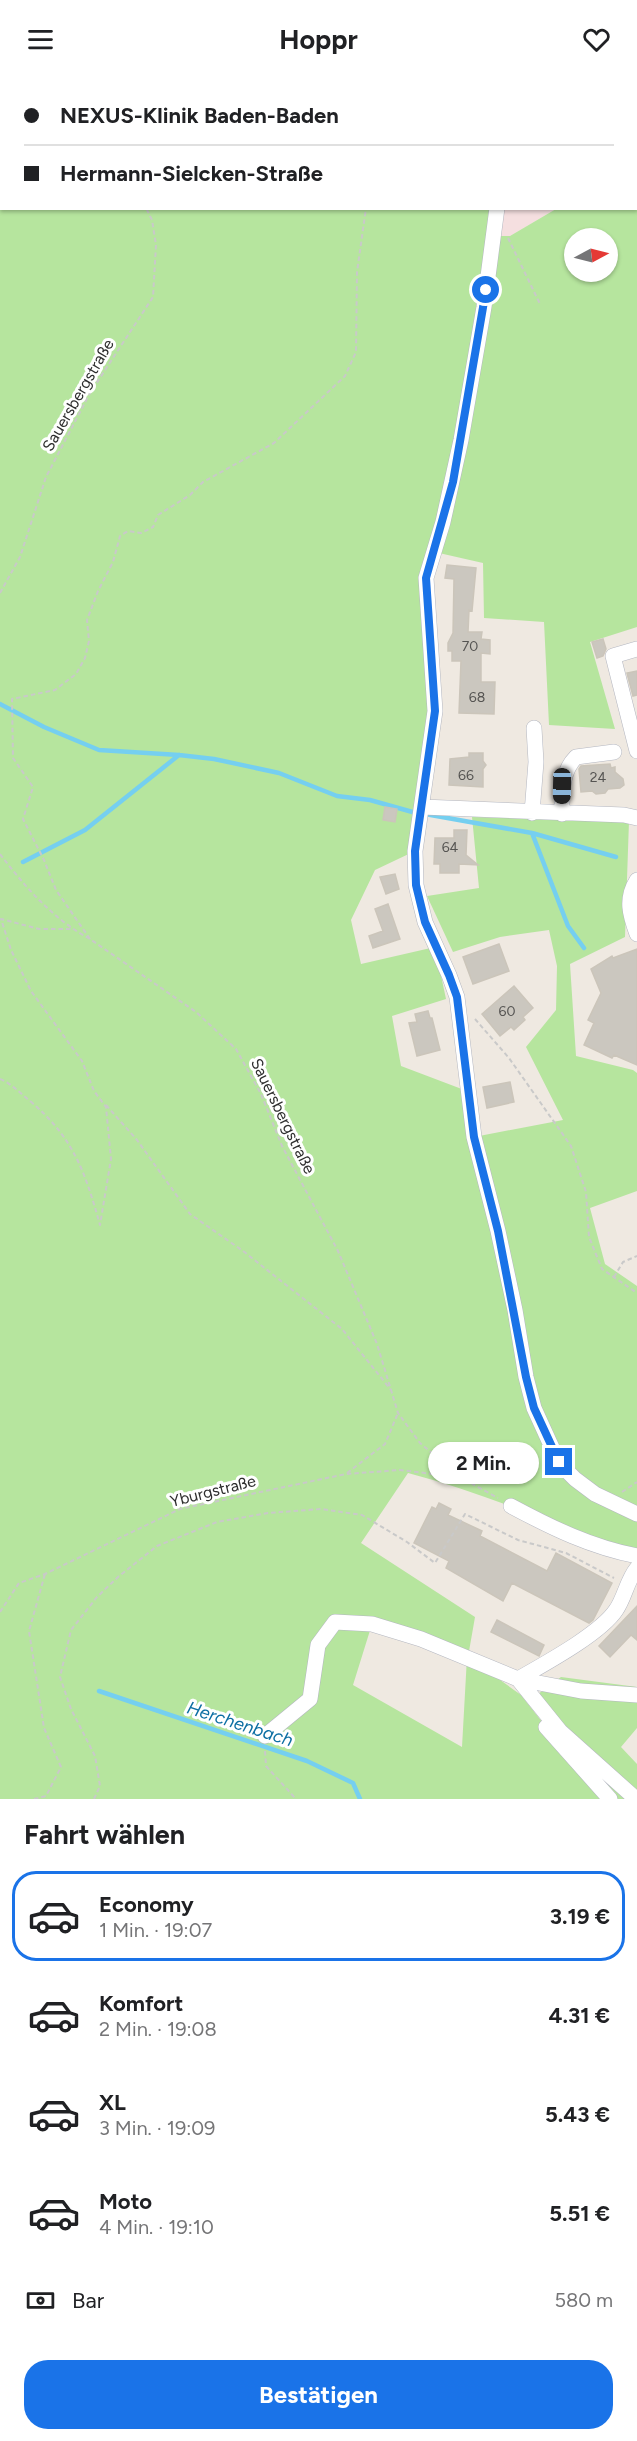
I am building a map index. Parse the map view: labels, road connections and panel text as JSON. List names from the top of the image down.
{
  "streets": {
    "path": ["Sauersbergstraße", "Yburgstraße"]
  },
  "crossings": [
    ["Sauersbergstraße", "Yburgstraße"]
  ],
  "water": ["Herchenbach"],
  "house_numbers": [
    "70",
    "68",
    "66",
    "24",
    "64",
    "60"
  ],
  "north": "right",
  "page": {
    "header": "Hoppr",
    "banner": ["NEXUS-Klinik Baden-Baden", "Hermann-Sielcken-Straße"],
    "bubble": "2 Min.",
    "heading": "Fahrt wählen",
    "list": [
      {
        "name": "Economy",
        "note": "1 Min. · 19:07",
        "value": "3.19 €"
      },
      {
        "name": "Komfort",
        "note": "2 Min. · 19:08",
        "value": "4.31 €"
      },
      {
        "name": "XL",
        "note": "3 Min. · 19:09",
        "value": "5.43 €"
      },
      {
        "name": "Moto",
        "note": "4 Min. · 19:10",
        "value": "5.51 €"
      }
    ],
    "pay": ["Bar", "580 m"],
    "buttons": "Bestätigen"
  }
}
